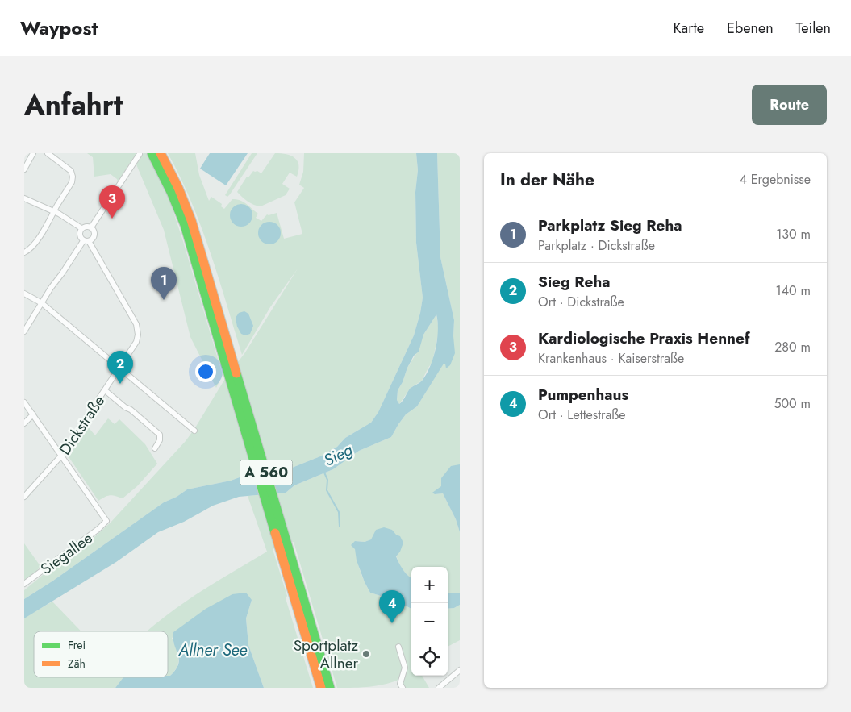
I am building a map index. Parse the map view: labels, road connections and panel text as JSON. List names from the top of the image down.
{
  "streets": {
    "highway": ["A 560"],
    "street": ["Dickstraße", "Siegallee"]
  },
  "crossings": [
    ["Dickstraße", "Siegallee"]
  ],
  "water": ["Sieg", "Allner See"],
  "places": ["Sportplatz Allner"],
  "legend": ["Frei", "Zäh"],
  "page": {
    "header": "Waypost",
    "nav": ["Karte", "Ebenen", "Teilen"],
    "title": "Anfahrt",
    "buttons": "Route",
    "heading": ["In der Nähe", "4 Ergebnisse"],
    "pins": [
      "3",
      "1",
      "2",
      "4"
    ],
    "list": [
      {
        "mark": "1",
        "name": "Parkplatz Sieg Reha",
        "note": "Parkplatz · Dickstraße",
        "value": "130 m"
      },
      {
        "mark": "2",
        "name": "Sieg Reha",
        "note": "Ort · Dickstraße",
        "value": "140 m"
      },
      {
        "mark": "3",
        "name": "Kardiologische Praxis Hennef",
        "note": "Krankenhaus · Kaiserstraße",
        "value": "280 m"
      },
      {
        "mark": "4",
        "name": "Pumpenhaus",
        "note": "Ort · Lettestraße",
        "value": "500 m"
      }
    ],
    "map_buttons": ["+", "−"]
  }
}
